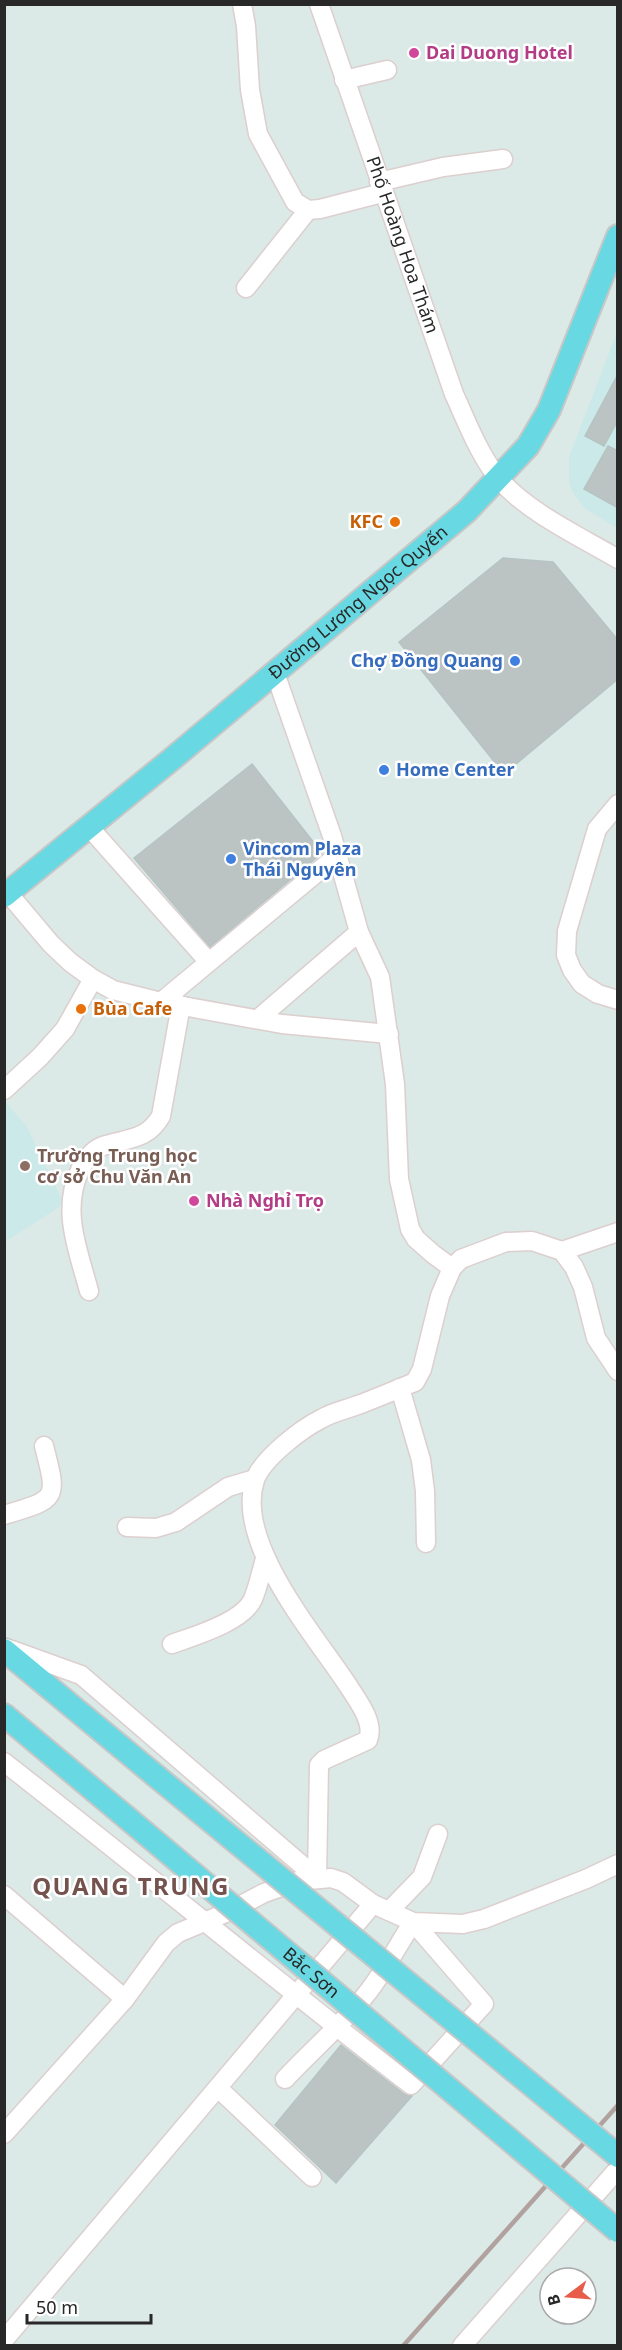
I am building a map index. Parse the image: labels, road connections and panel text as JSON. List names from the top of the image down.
{
  "streets": {
    "main road": ["Đường Lương Ngọc Quyến", "Bắc Sơn"],
    "street": ["Phố Hoàng Hoa Thám"]
  },
  "crossings": [
    ["Phố Hoàng Hoa Thám", "Đường Lương Ngọc Quyến"]
  ],
  "districts": ["QUANG TRUNG"],
  "places": [
    "Dai Duong Hotel",
    "KFC",
    "Chợ Đồng Quang",
    "Home Center",
    "Vincom Plaza Thái Nguyên",
    "Bùa Cafe",
    "Trường Trung học cơ sở Chu Văn An",
    "Nhà Nghỉ Trọ"
  ],
  "scale_bar": "50 m",
  "north": "left"
}
